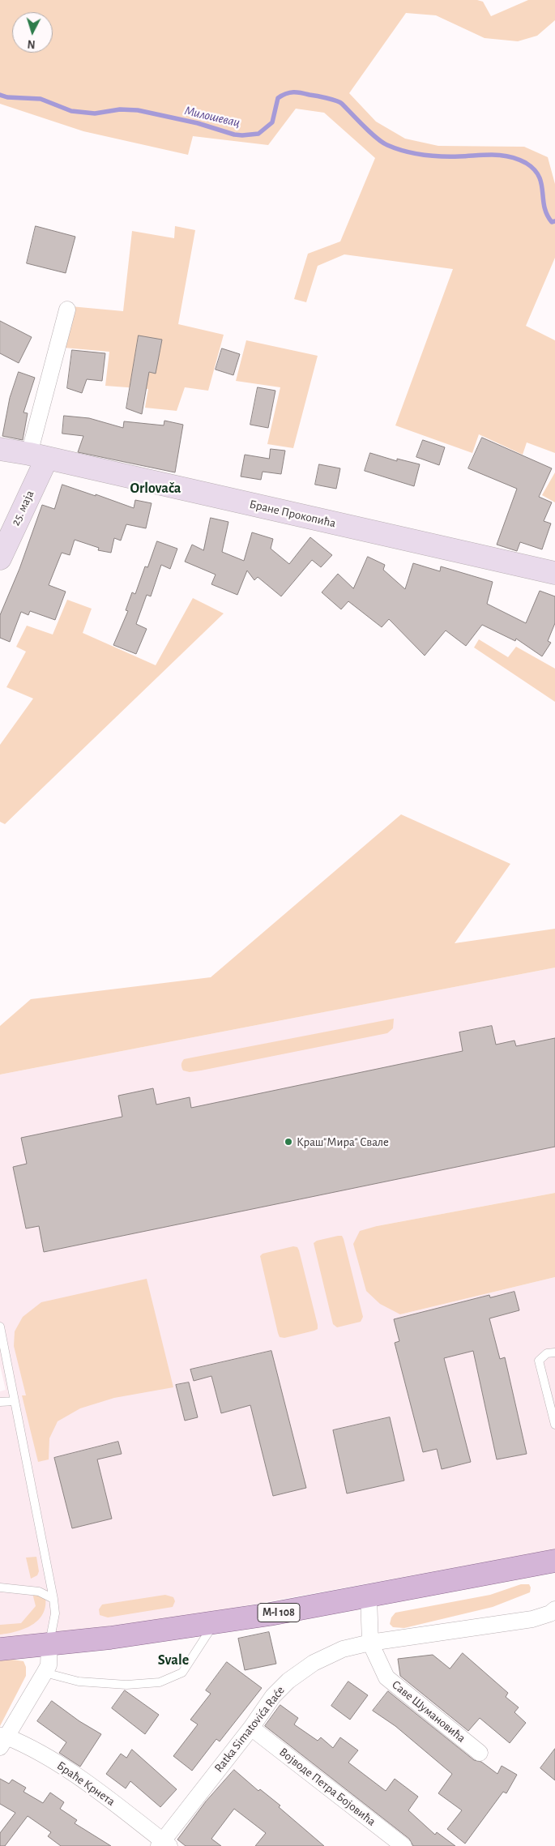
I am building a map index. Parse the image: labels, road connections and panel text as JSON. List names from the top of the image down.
{
  "streets": {
    "main road": ["M-I 108"],
    "street": [
      "25. маја",
      "Бране Прокопића",
      "Саве Шумановића",
      "Ratka Simatovića Raće",
      "Браће Крнета",
      "Војводе Петра Бојовића"
    ]
  },
  "crossings": [
    ["25. маја", "Бране Прокопића"],
    ["M-I 108", "Саве Шумановића"],
    ["Саве Шумановића", "Ratka Simatovića Raće"],
    ["Ratka Simatovića Raće", "Браће Крнета"],
    ["Ratka Simatovića Raće", "Војводе Петра Бојовића"]
  ],
  "districts": ["Orlovača", "Svale"],
  "water": ["Милошевац"],
  "places": ["Краш\"Мира\" Свале"],
  "north": "bottom"
}
